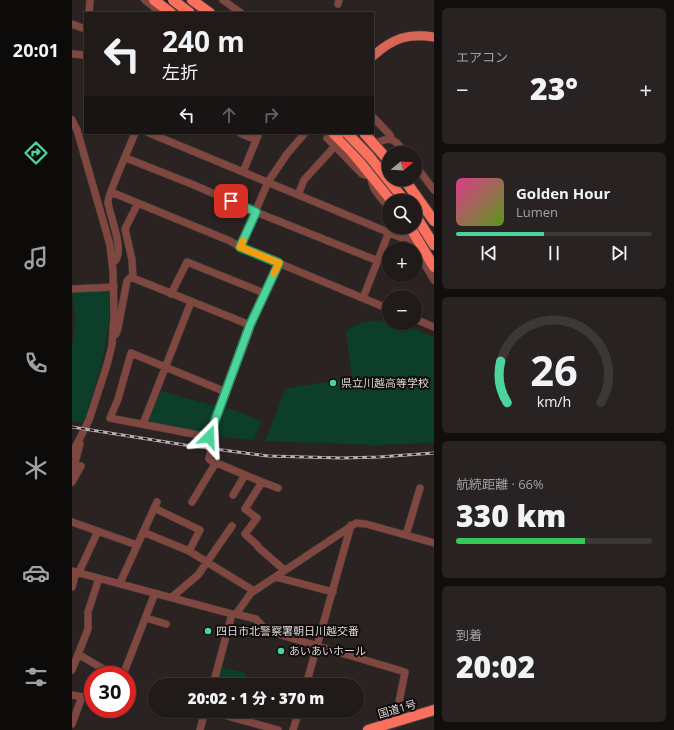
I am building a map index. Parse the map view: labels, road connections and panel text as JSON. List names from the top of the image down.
{
  "streets": {
    "highway": ["国道1号"]
  },
  "places": ["県立川越高等学校", "四日市北警察署朝日川越交番", "あいあいホール"],
  "north": "right",
  "page": {
    "tabs": "20:01",
    "tile": [
      "エアコン",
      ["航続距離 · 66%", "330 km"],
      ["到着", "20:02"]
    ],
    "turn": ["240 m", "左折"],
    "heat": ["−", "23°", "+"],
    "map_buttons": ["+", "−"],
    "song": ["Golden Hour", "Lumen"],
    "limit": "30",
    "trip": "20:02 · 1 分 · 370 m",
    "gauge": ["26", "km/h"]
  }
}
